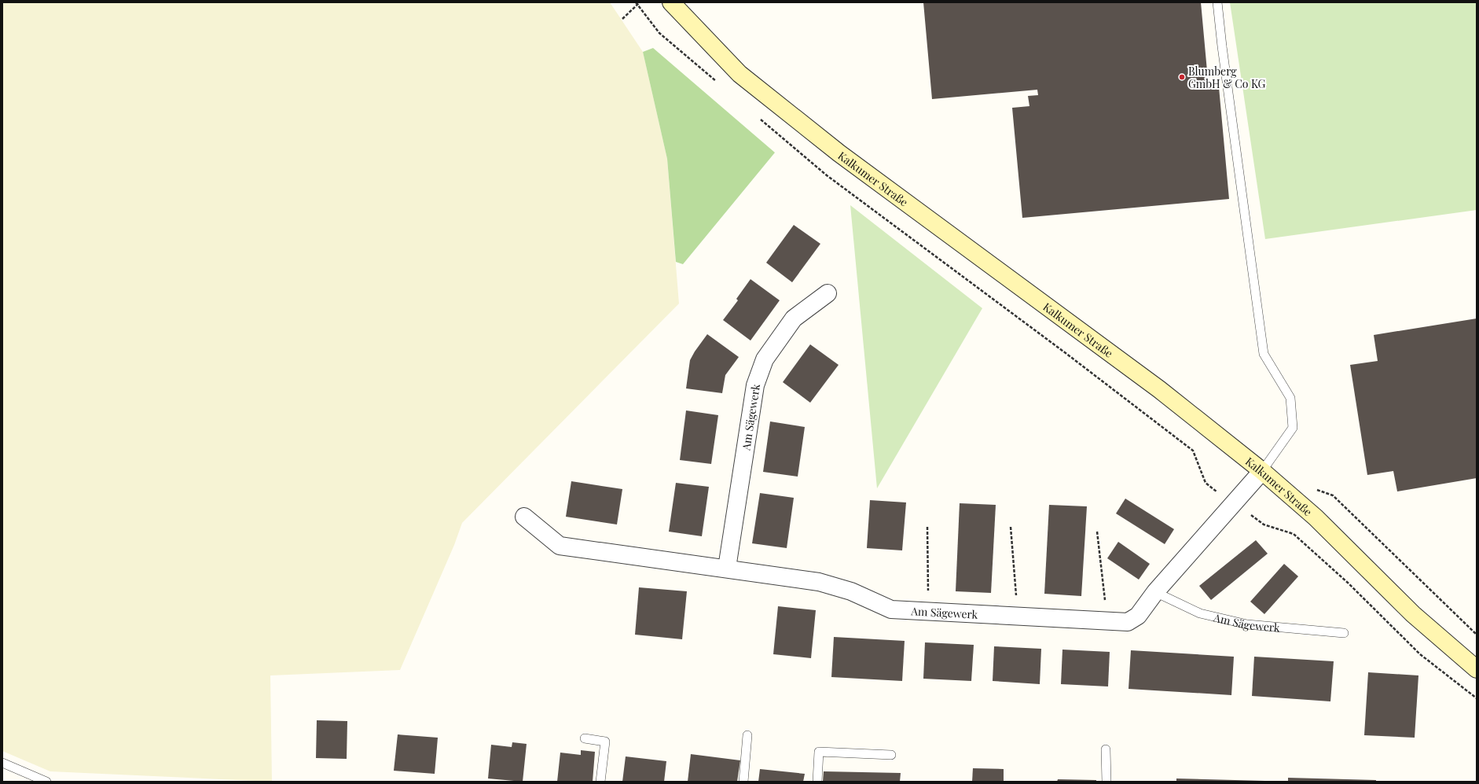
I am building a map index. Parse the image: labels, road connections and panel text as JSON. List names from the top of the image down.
{
  "streets": {
    "main road": ["Kalkumer Straße"],
    "street": ["Am Sägewerk"]
  },
  "crossings": [
    ["Kalkumer Straße", "Am Sägewerk"]
  ],
  "places": ["Blumberg GmbH & Co KG"]
}
